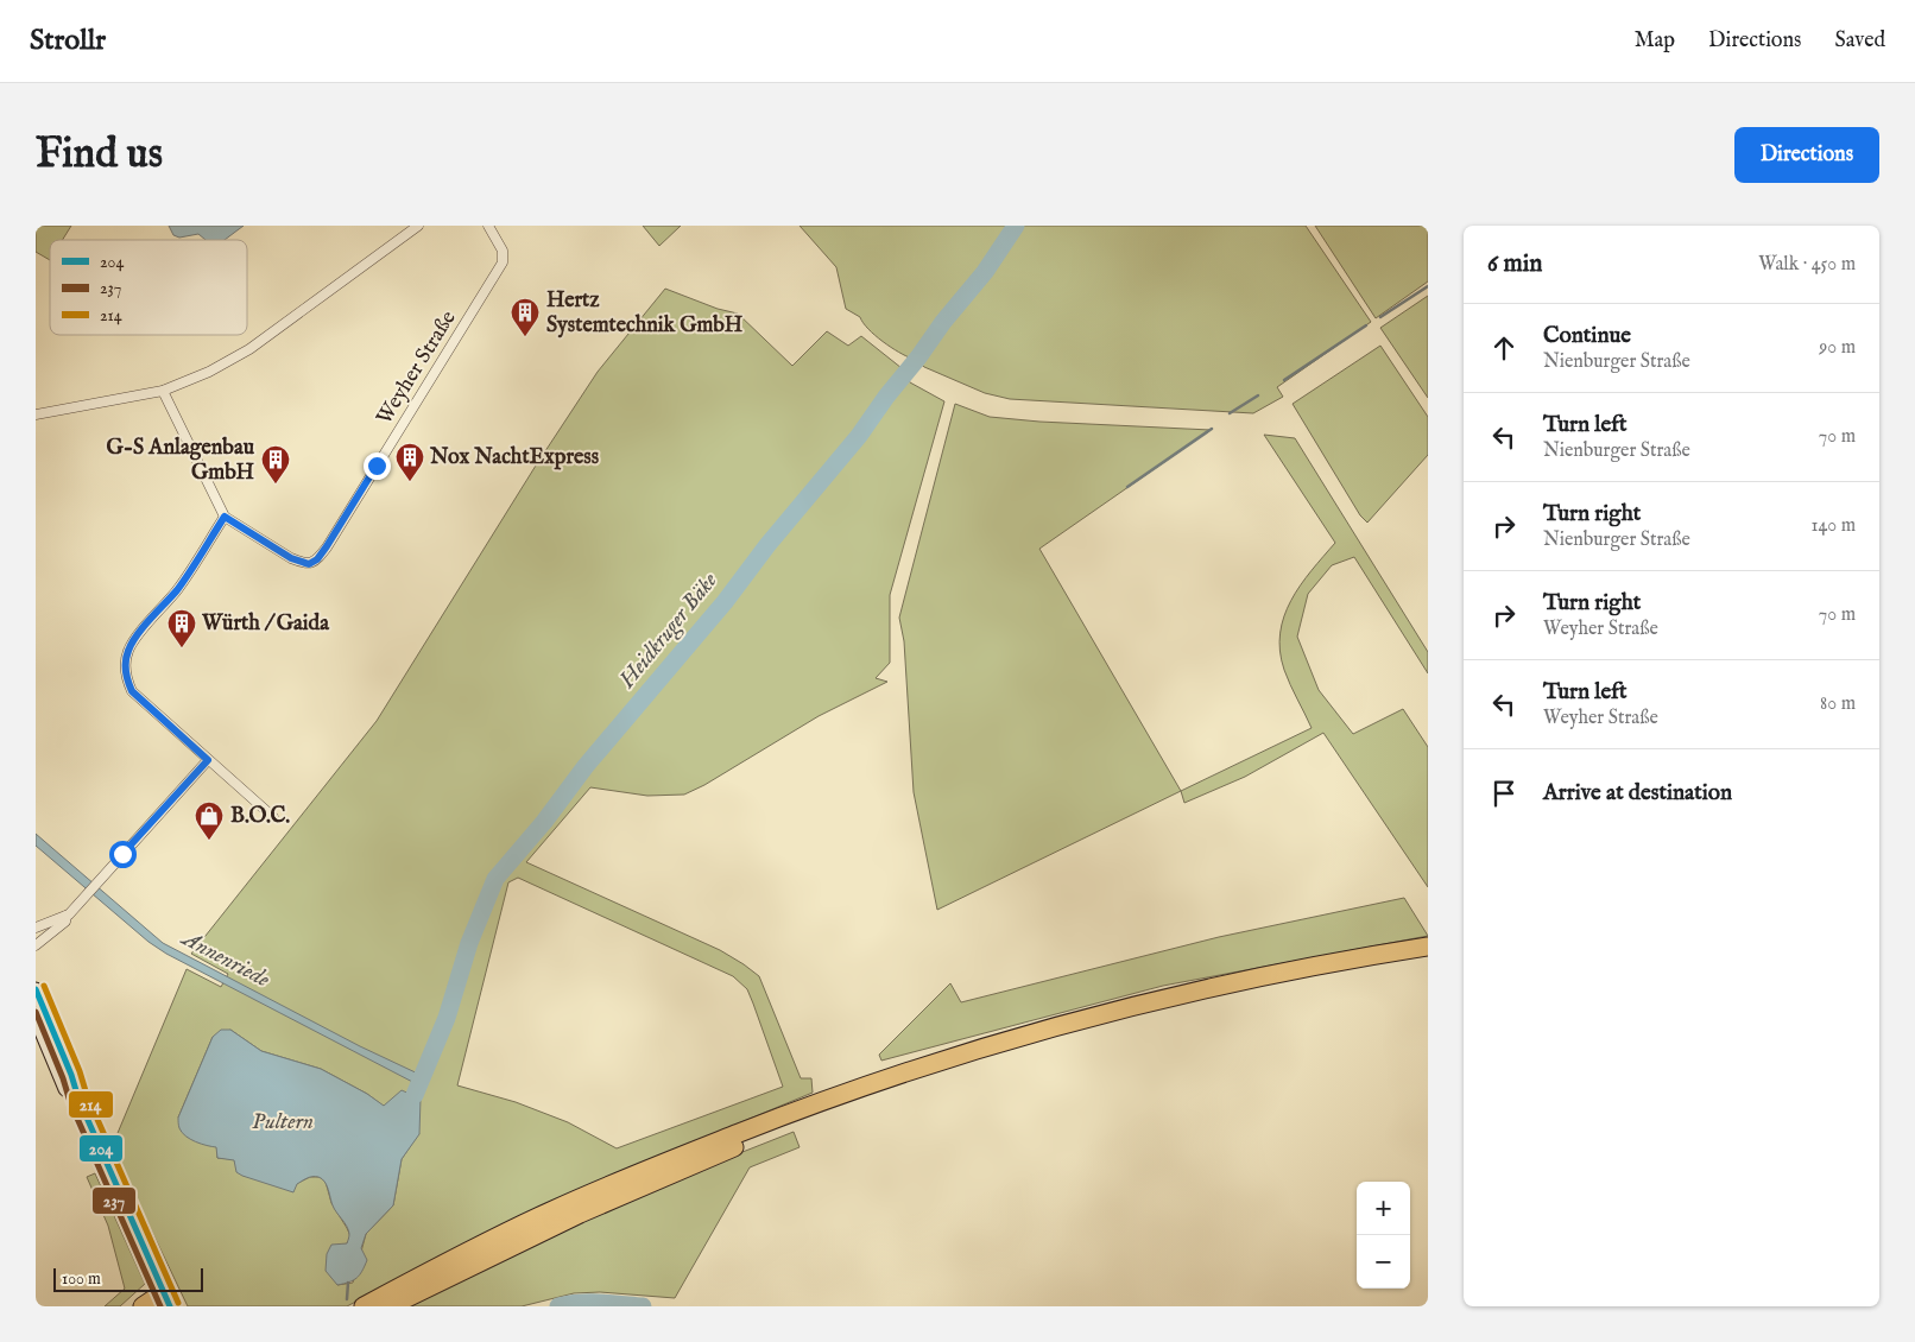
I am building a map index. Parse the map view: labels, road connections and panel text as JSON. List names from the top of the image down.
{
  "streets": {
    "street": ["Weyher Straße"]
  },
  "water": ["Heidkruger Bäke", "Annenriede", "Pultern"],
  "places": {
    "building": [
      "Hertz Systemtechnik GmbH",
      "Nox NachtExpress",
      "G-S Anlagenbau GmbH",
      "Würth / Gaida"
    ],
    "shop": ["B.O.C."]
  },
  "lines": ["transit line 214", "transit line 204", "transit line 237"],
  "legend": ["204", "237", "214"],
  "scale_bar": "100 m",
  "page": {
    "header": "Strollr",
    "nav": ["Map", "Directions", "Saved"],
    "buttons": "Directions",
    "title": "Find us",
    "heading": ["6 min", "Walk · 450 m"],
    "list": [
      ["Continue", "Nienburger Straße", "90 m"],
      ["Turn left", "Nienburger Straße", "70 m"],
      ["Turn right", "Nienburger Straße", "140 m"],
      ["Turn right", "Weyher Straße", "70 m"],
      ["Turn left", "Weyher Straße", "80 m"],
      "Arrive at destination"
    ],
    "map_buttons": ["+", "−"],
    "scale": "100 m"
  }
}
